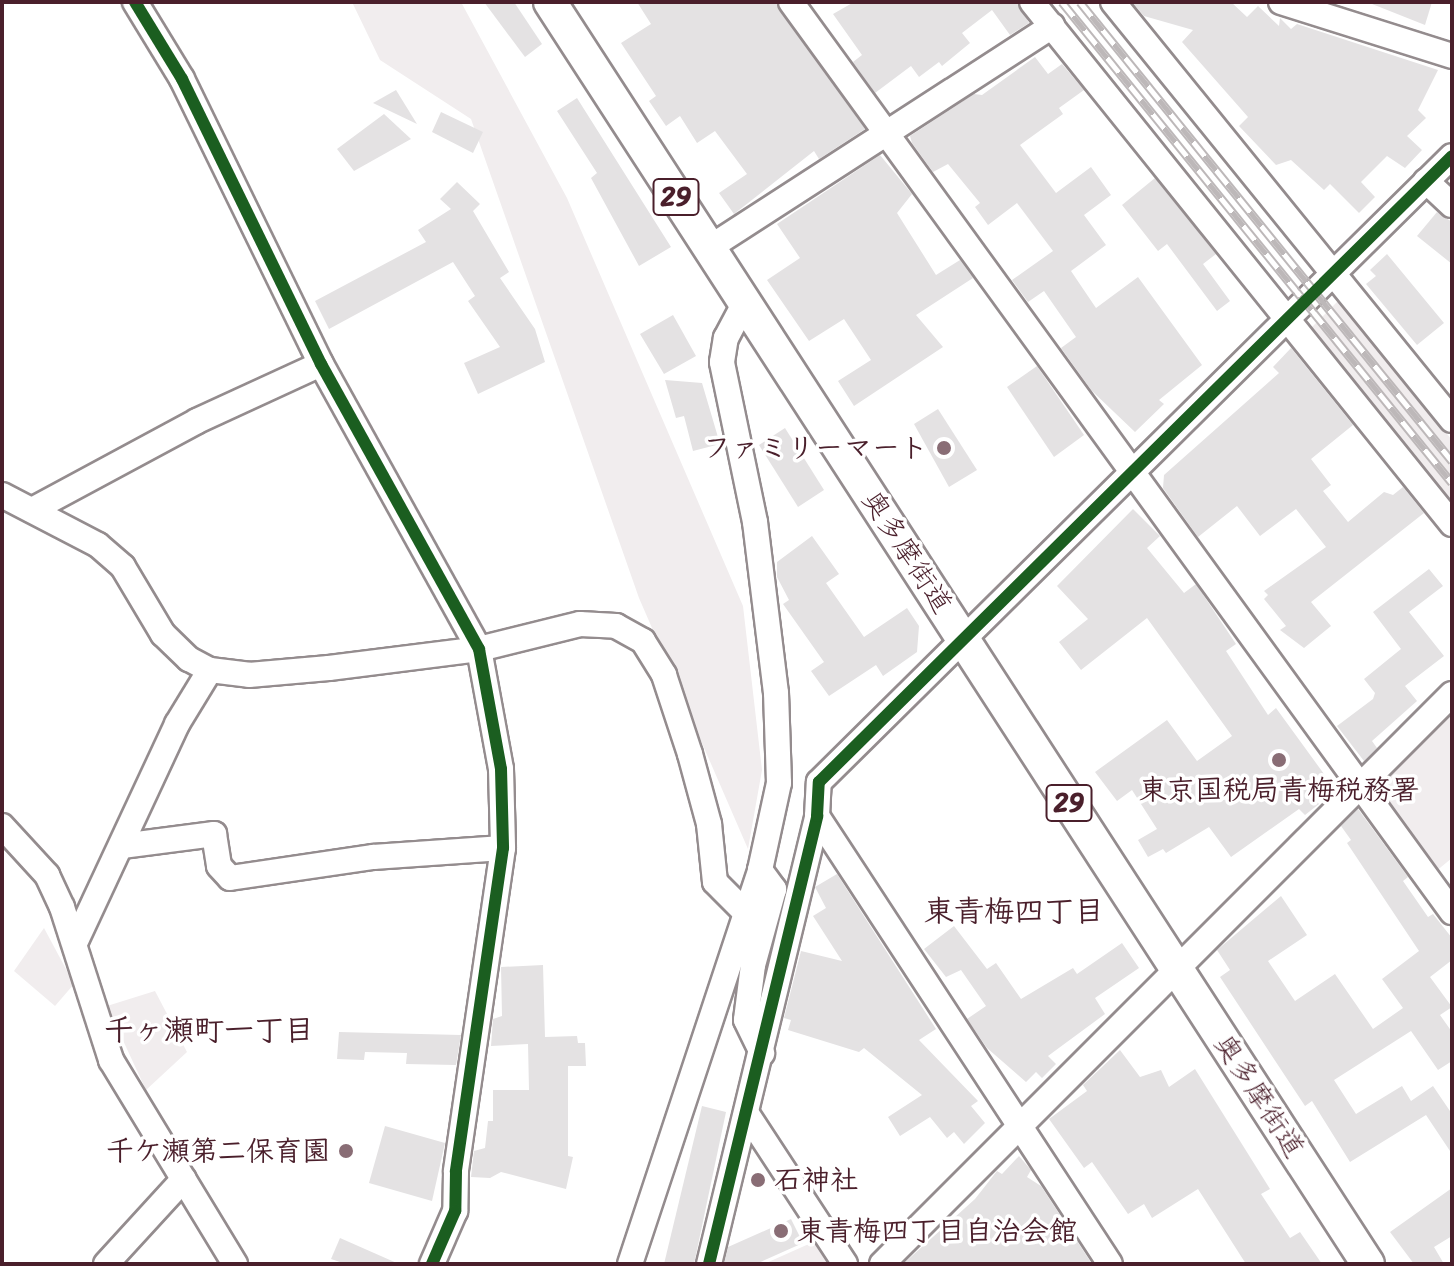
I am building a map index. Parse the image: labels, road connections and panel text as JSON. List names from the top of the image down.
{
  "streets": {
    "main road": ["29", "奥多摩街道"]
  },
  "districts": ["東青梅四丁目", "千ヶ瀬町一丁目"],
  "places": [
    "ファミリーマート",
    "東京国税局青梅税務署",
    "千ケ瀬第二保育園",
    "石神社",
    "東青梅四丁目自治会館"
  ]
}
